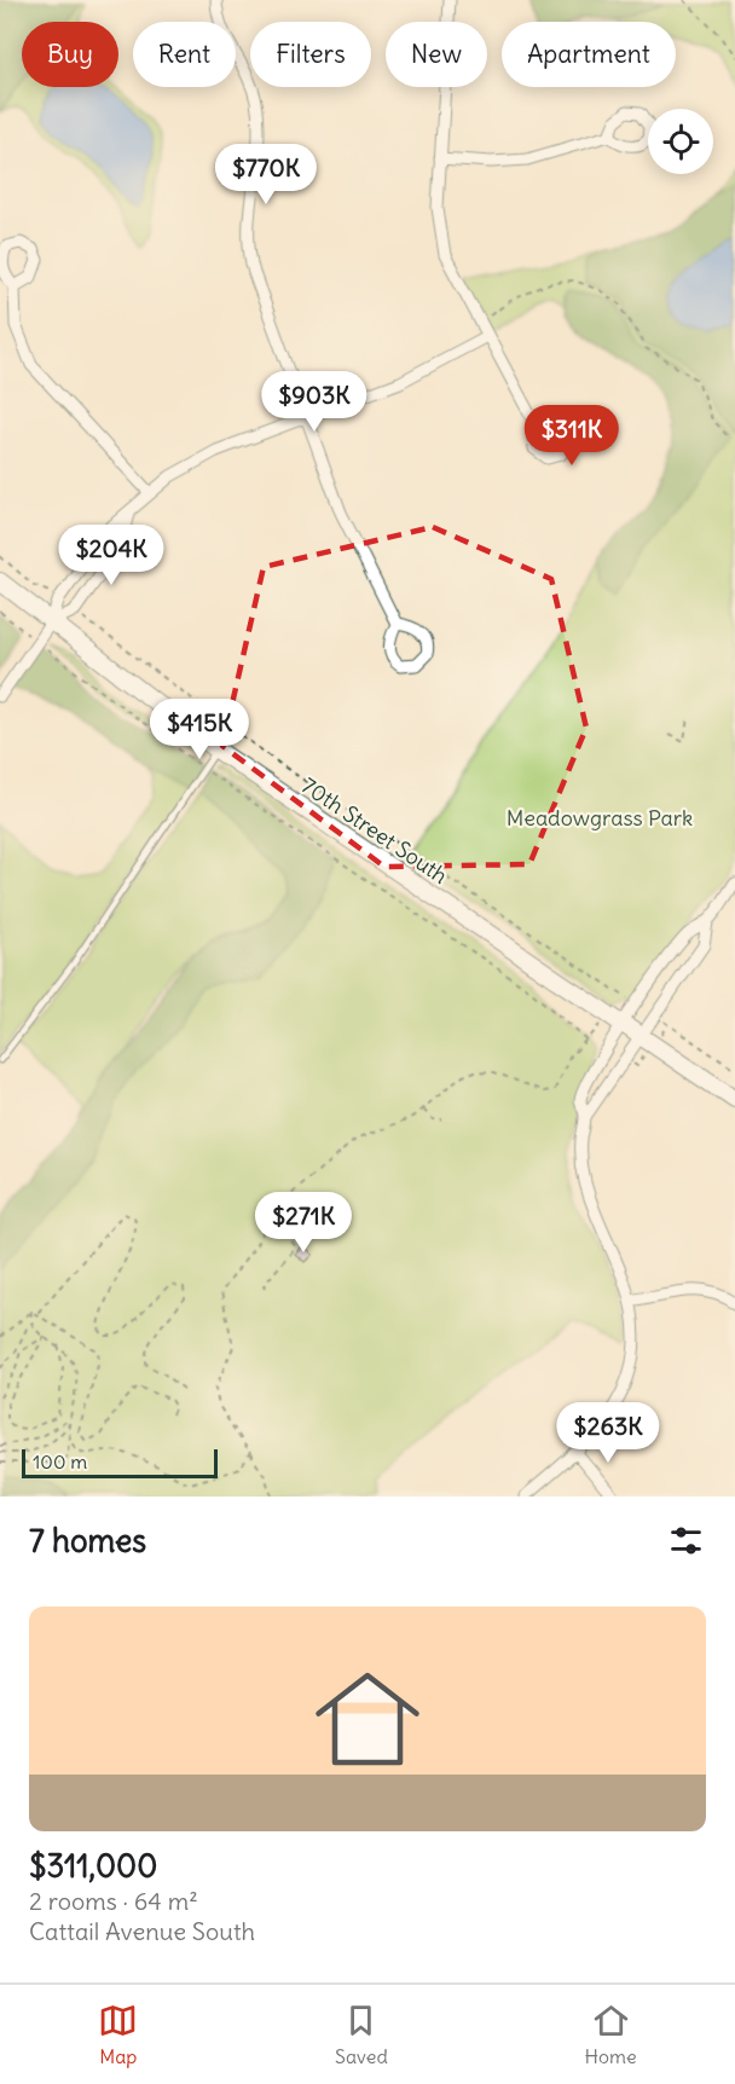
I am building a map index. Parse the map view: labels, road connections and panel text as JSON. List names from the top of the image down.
{
  "streets": {
    "main road": ["70th Street South"]
  },
  "parks": ["Meadowgrass Park"],
  "scale_bar": "100 m",
  "page": {
    "chip": [
      "Buy",
      "Rent",
      "Filters",
      "New",
      "Apartment"
    ],
    "price": [
      "$770K",
      "$903K",
      "$311K",
      "$204K",
      "$415K",
      "$271K",
      "$263K"
    ],
    "scale": "100 m",
    "heading": "7 homes",
    "list": [
      {
        "name": "$311,000",
        "note": "2 rooms · 64 m² · Cattail Avenue South"
      }
    ],
    "tabs": ["Map", "Saved", "Home"]
  }
}
